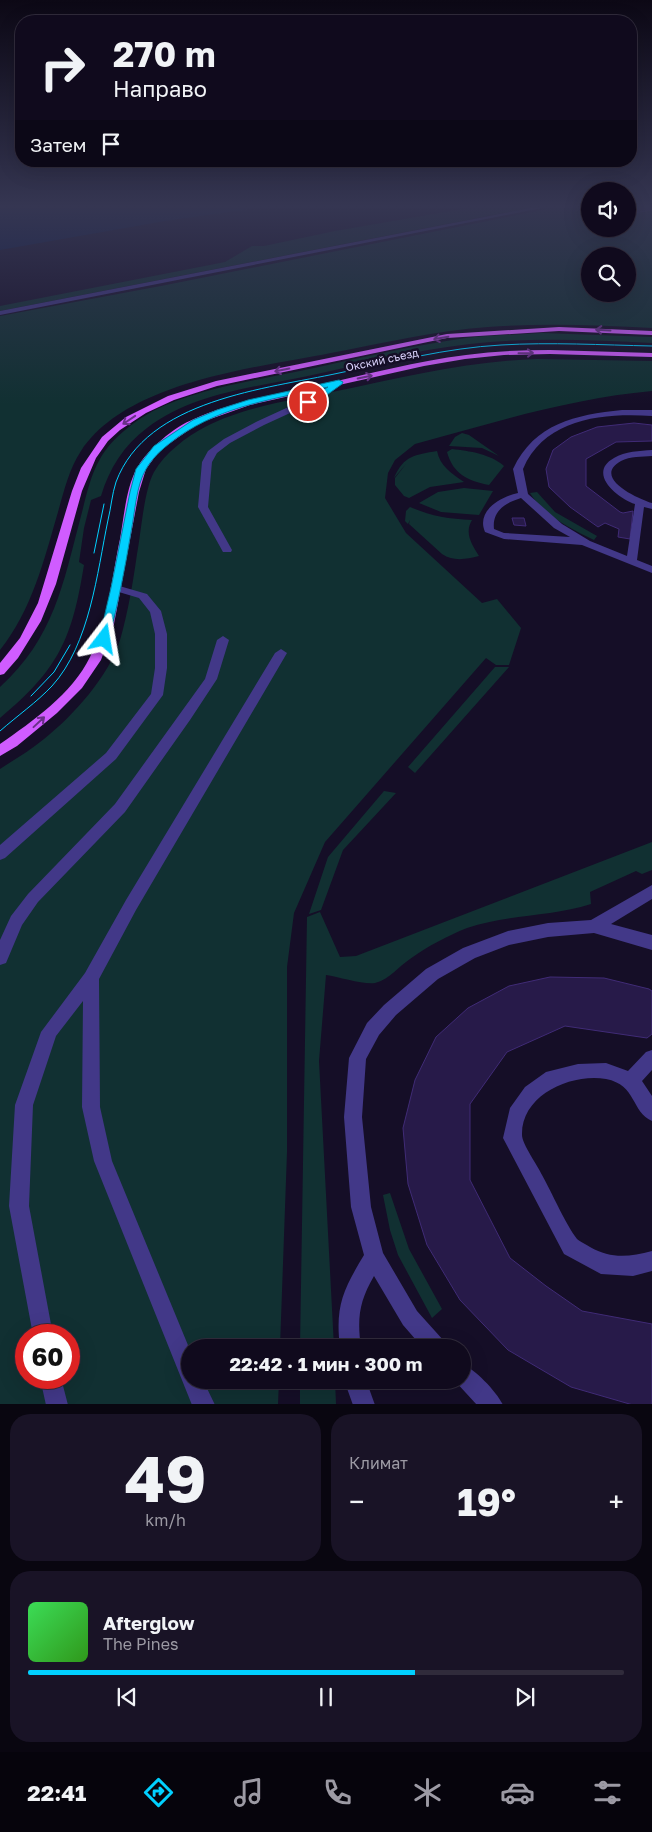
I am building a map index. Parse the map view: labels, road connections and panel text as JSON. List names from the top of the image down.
{
  "streets": {
    "main road": ["Окский съезд"]
  },
  "page": {
    "turn": ["270 m", "Направо"],
    "then": "Затем",
    "limit": "60",
    "trip": "22:42 · 1 мин · 300 m",
    "tile": [
      ["49", "km/h"],
      "Климат"
    ],
    "heat": ["−", "19°", "+"],
    "song": ["Afterglow", "The Pines"],
    "tabs": "22:41"
  }
}
